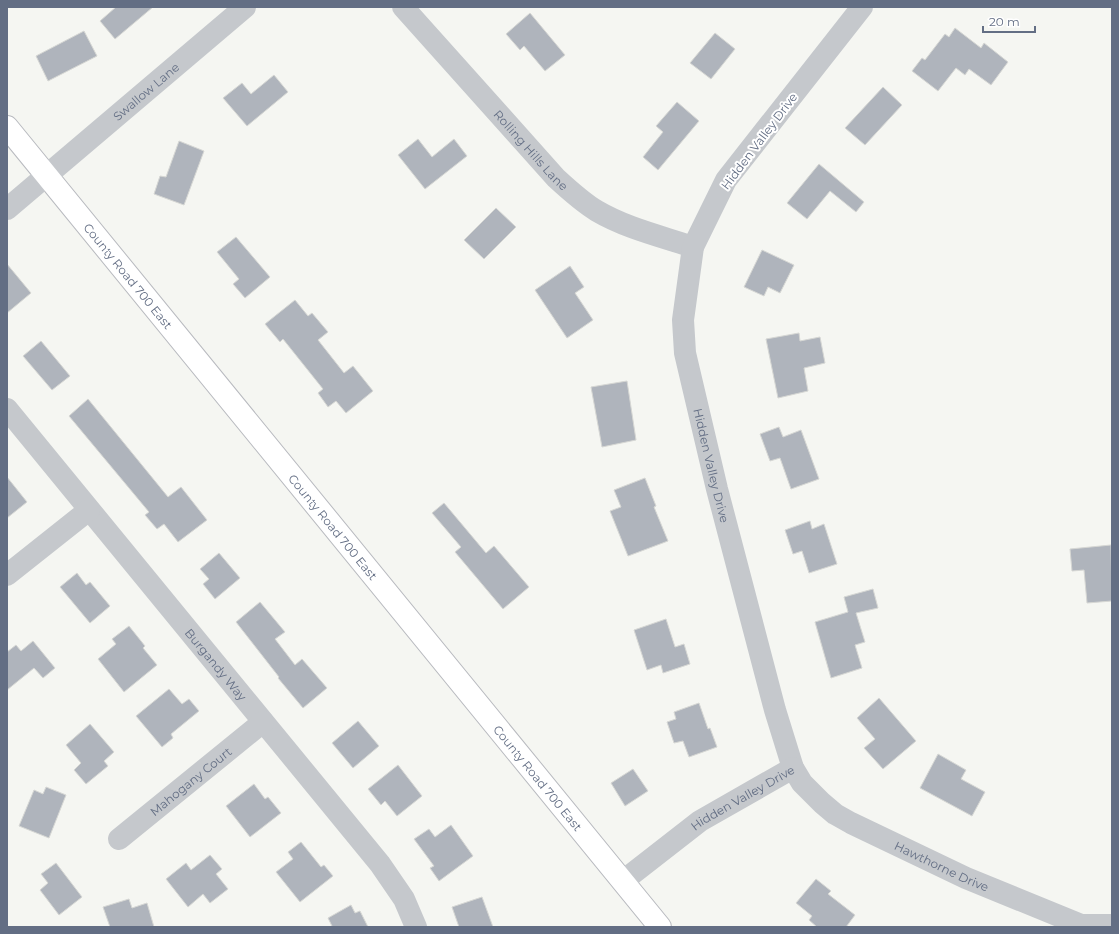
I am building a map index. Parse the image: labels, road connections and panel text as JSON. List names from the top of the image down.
{
  "streets": {
    "main road": ["County Road 700 East"],
    "street": [
      "Swallow Lane",
      "Hidden Valley Drive",
      "Rolling Hills Lane",
      "Burgandy Way",
      "Mahogany Court",
      "Hawthorne Drive"
    ]
  },
  "crossings": [
    ["Swallow Lane", "County Road 700 East"],
    ["Hidden Valley Drive", "Rolling Hills Lane"],
    ["Hidden Valley Drive", "County Road 700 East"],
    ["Hidden Valley Drive", "Hawthorne Drive"],
    ["Burgandy Way", "Mahogany Court"]
  ],
  "scale_bar": "20 m"
}
